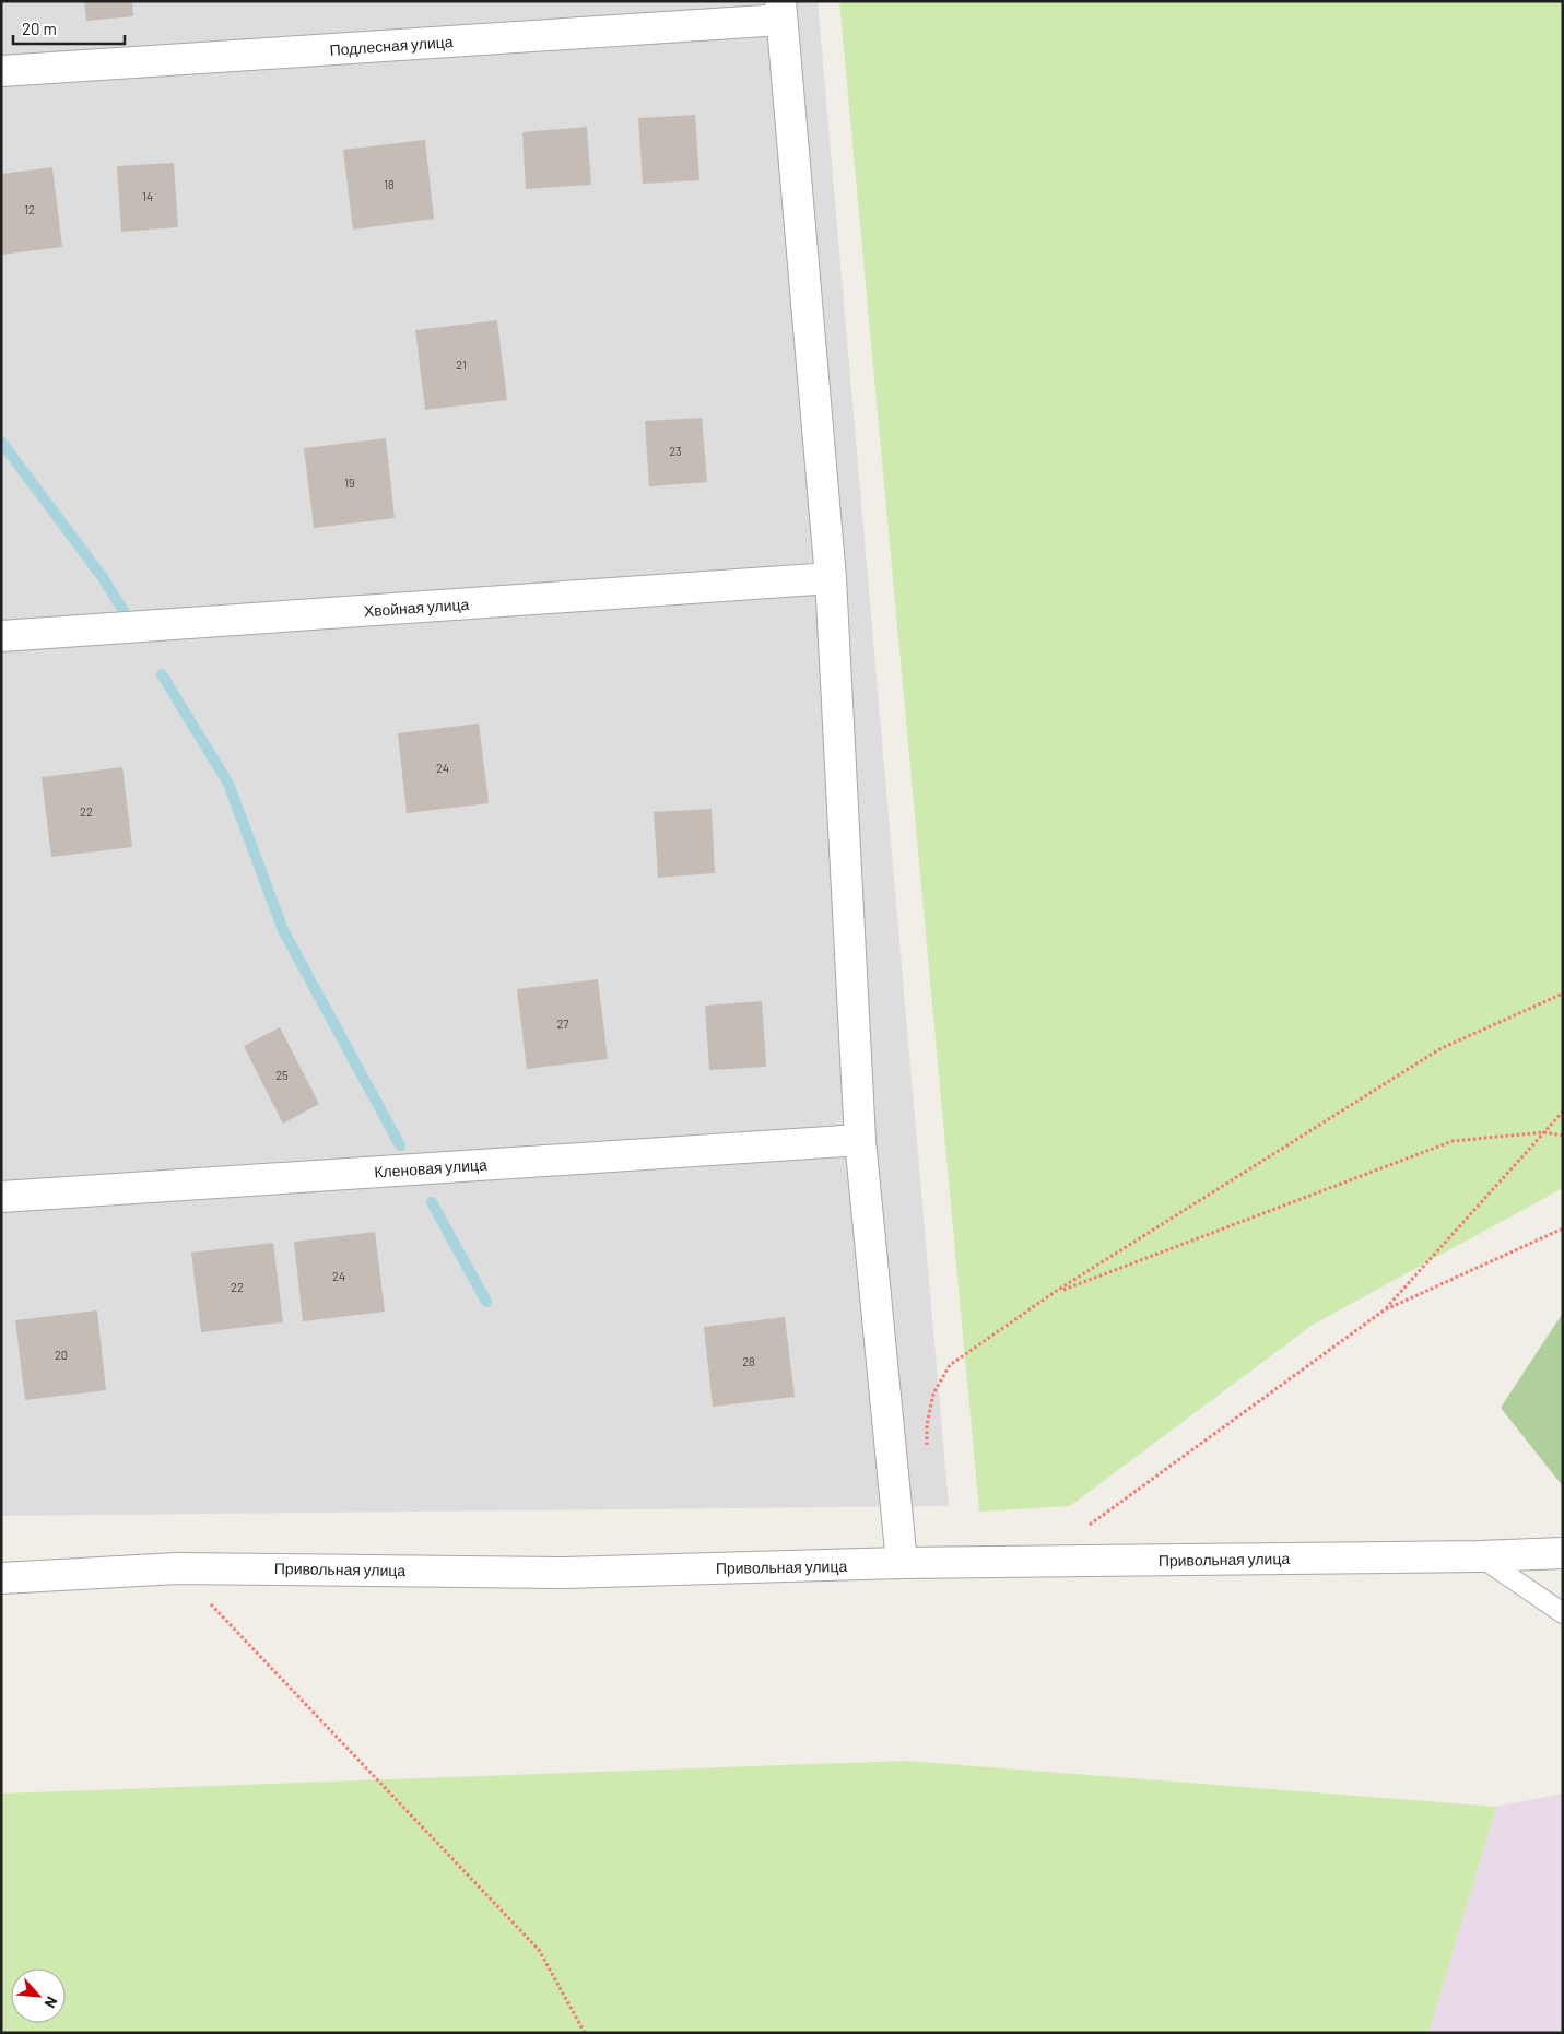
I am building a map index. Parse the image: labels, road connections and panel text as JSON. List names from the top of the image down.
{
  "streets": {
    "street": [
      "Подлесная улица",
      "Хвойная улица",
      "Кленовая улица",
      "Привольная улица"
    ]
  },
  "house_numbers": [
    "18",
    "14",
    "12",
    "21",
    "23",
    "19",
    "24",
    "22",
    "27",
    "25",
    "24",
    "22",
    "20",
    "28"
  ],
  "scale_bar": "20 m",
  "north": "bottom right"
}
